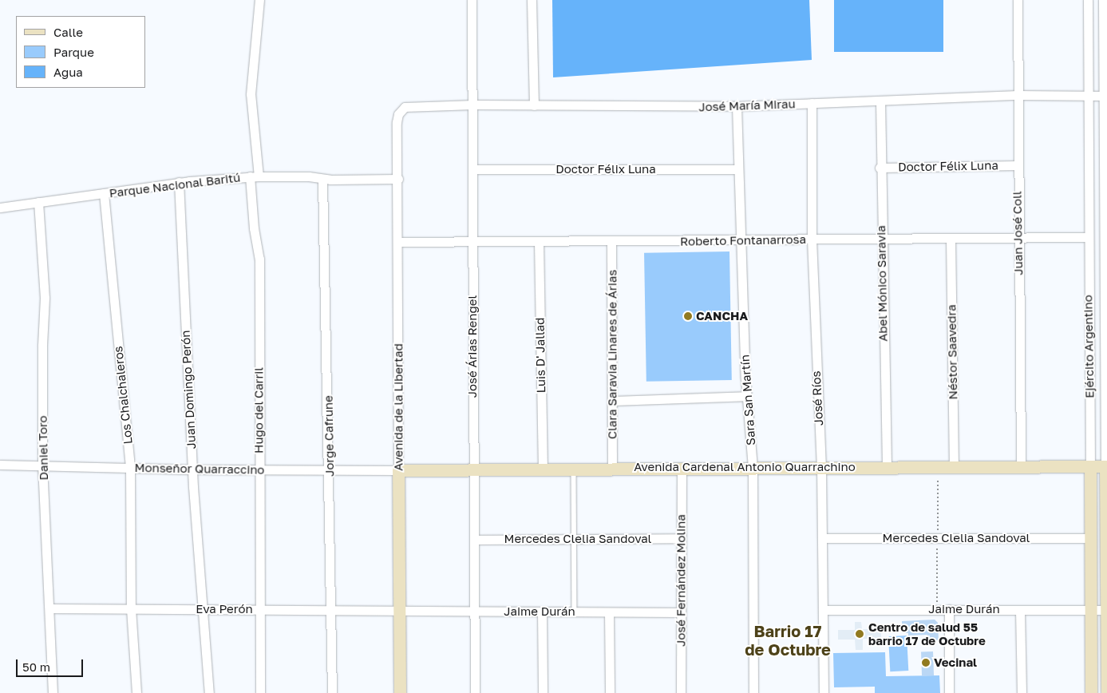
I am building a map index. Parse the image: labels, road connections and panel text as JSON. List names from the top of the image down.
{
  "streets": {
    "street": [
      "José María Mirau",
      "Doctor Félix Luna",
      "Parque Nacional Baritú",
      "Juan José Coll",
      "Roberto Fontanarrosa",
      "Abel Mónico Saravia",
      "José Árias Rengel",
      "Ejército Argentino",
      "Néstor Saavedra",
      "Clara Saravia Linares de Árias",
      "Luis D' Jallad",
      "Juan Domingo Perón",
      "Los Chalchaleros",
      "José Ríos",
      "Sara San Martín",
      "Avenida de la Libertad",
      "Hugo del Carril",
      "Jorge Cafrune",
      "Daniel Toro",
      "Avenida Cardenal Antonio Quarrachino",
      "Monseñor Quarraccino",
      "Mercedes Clelia Sandoval",
      "José Fernández Molina",
      "Eva Perón",
      "Jaime Durán"
    ]
  },
  "crossings": [
    ["José María Mirau", "Juan José Coll"],
    ["José María Mirau", "Abel Mónico Saravia"],
    ["José María Mirau", "José Árias Rengel"],
    ["José María Mirau", "Ejército Argentino"],
    ["José María Mirau", "José Ríos"],
    ["José María Mirau", "Sara San Martín"],
    ["José María Mirau", "Avenida de la Libertad"],
    ["Doctor Félix Luna", "Juan José Coll"],
    ["Doctor Félix Luna", "Abel Mónico Saravia"],
    ["Doctor Félix Luna", "José Árias Rengel"],
    ["Doctor Félix Luna", "Sara San Martín"],
    ["Parque Nacional Baritú", "Juan Domingo Perón"],
    ["Parque Nacional Baritú", "Los Chalchaleros"],
    ["Parque Nacional Baritú", "Avenida de la Libertad"],
    ["Parque Nacional Baritú", "Hugo del Carril"],
    ["Parque Nacional Baritú", "Jorge Cafrune"],
    ["Parque Nacional Baritú", "Daniel Toro"],
    ["Juan José Coll", "Roberto Fontanarrosa"],
    ["Juan José Coll", "Avenida Cardenal Antonio Quarrachino"],
    ["Roberto Fontanarrosa", "Abel Mónico Saravia"],
    ["Roberto Fontanarrosa", "José Árias Rengel"],
    ["Roberto Fontanarrosa", "Ejército Argentino"],
    ["Roberto Fontanarrosa", "Néstor Saavedra"],
    ["Roberto Fontanarrosa", "Clara Saravia Linares de Árias"],
    ["Roberto Fontanarrosa", "Luis D' Jallad"],
    ["Roberto Fontanarrosa", "José Ríos"],
    ["Roberto Fontanarrosa", "Sara San Martín"],
    ["Roberto Fontanarrosa", "Avenida de la Libertad"],
    ["Abel Mónico Saravia", "Avenida Cardenal Antonio Quarrachino"],
    ["José Árias Rengel", "Avenida Cardenal Antonio Quarrachino"],
    ["José Árias Rengel", "Mercedes Clelia Sandoval"],
    ["José Árias Rengel", "Jaime Durán"],
    ["Ejército Argentino", "Avenida Cardenal Antonio Quarrachino"],
    ["Ejército Argentino", "Mercedes Clelia Sandoval"],
    ["Ejército Argentino", "Jaime Durán"],
    ["Néstor Saavedra", "Avenida Cardenal Antonio Quarrachino"],
    ["Clara Saravia Linares de Árias", "Avenida Cardenal Antonio Quarrachino"],
    ["Luis D' Jallad", "Avenida Cardenal Antonio Quarrachino"],
    ["Juan Domingo Perón", "Monseñor Quarraccino"],
    ["Juan Domingo Perón", "Eva Perón"],
    ["Los Chalchaleros", "Monseñor Quarraccino"],
    ["Los Chalchaleros", "Eva Perón"],
    ["José Ríos", "Avenida Cardenal Antonio Quarrachino"],
    ["José Ríos", "Mercedes Clelia Sandoval"],
    ["José Ríos", "Jaime Durán"],
    ["Sara San Martín", "Avenida Cardenal Antonio Quarrachino"],
    ["Avenida de la Libertad", "Avenida Cardenal Antonio Quarrachino"],
    ["Avenida de la Libertad", "Monseñor Quarraccino"],
    ["Avenida de la Libertad", "Eva Perón"],
    ["Avenida de la Libertad", "Jaime Durán"],
    ["Hugo del Carril", "Monseñor Quarraccino"],
    ["Hugo del Carril", "Eva Perón"],
    ["Jorge Cafrune", "Monseñor Quarraccino"],
    ["Jorge Cafrune", "Eva Perón"],
    ["Daniel Toro", "Monseñor Quarraccino"],
    ["Daniel Toro", "Eva Perón"],
    ["Avenida Cardenal Antonio Quarrachino", "Monseñor Quarraccino"],
    ["Avenida Cardenal Antonio Quarrachino", "José Fernández Molina"],
    ["Mercedes Clelia Sandoval", "José Fernández Molina"],
    ["José Fernández Molina", "Jaime Durán"],
    ["Eva Perón", "Jaime Durán"]
  ],
  "districts": ["Barrio 17 de Octubre"],
  "places": ["CANCHA", "Centro de salud 55 barrio 17 de Octubre", "Vecinal"],
  "legend": ["Calle", "Parque", "Agua"],
  "scale_bar": "50 m"
}
